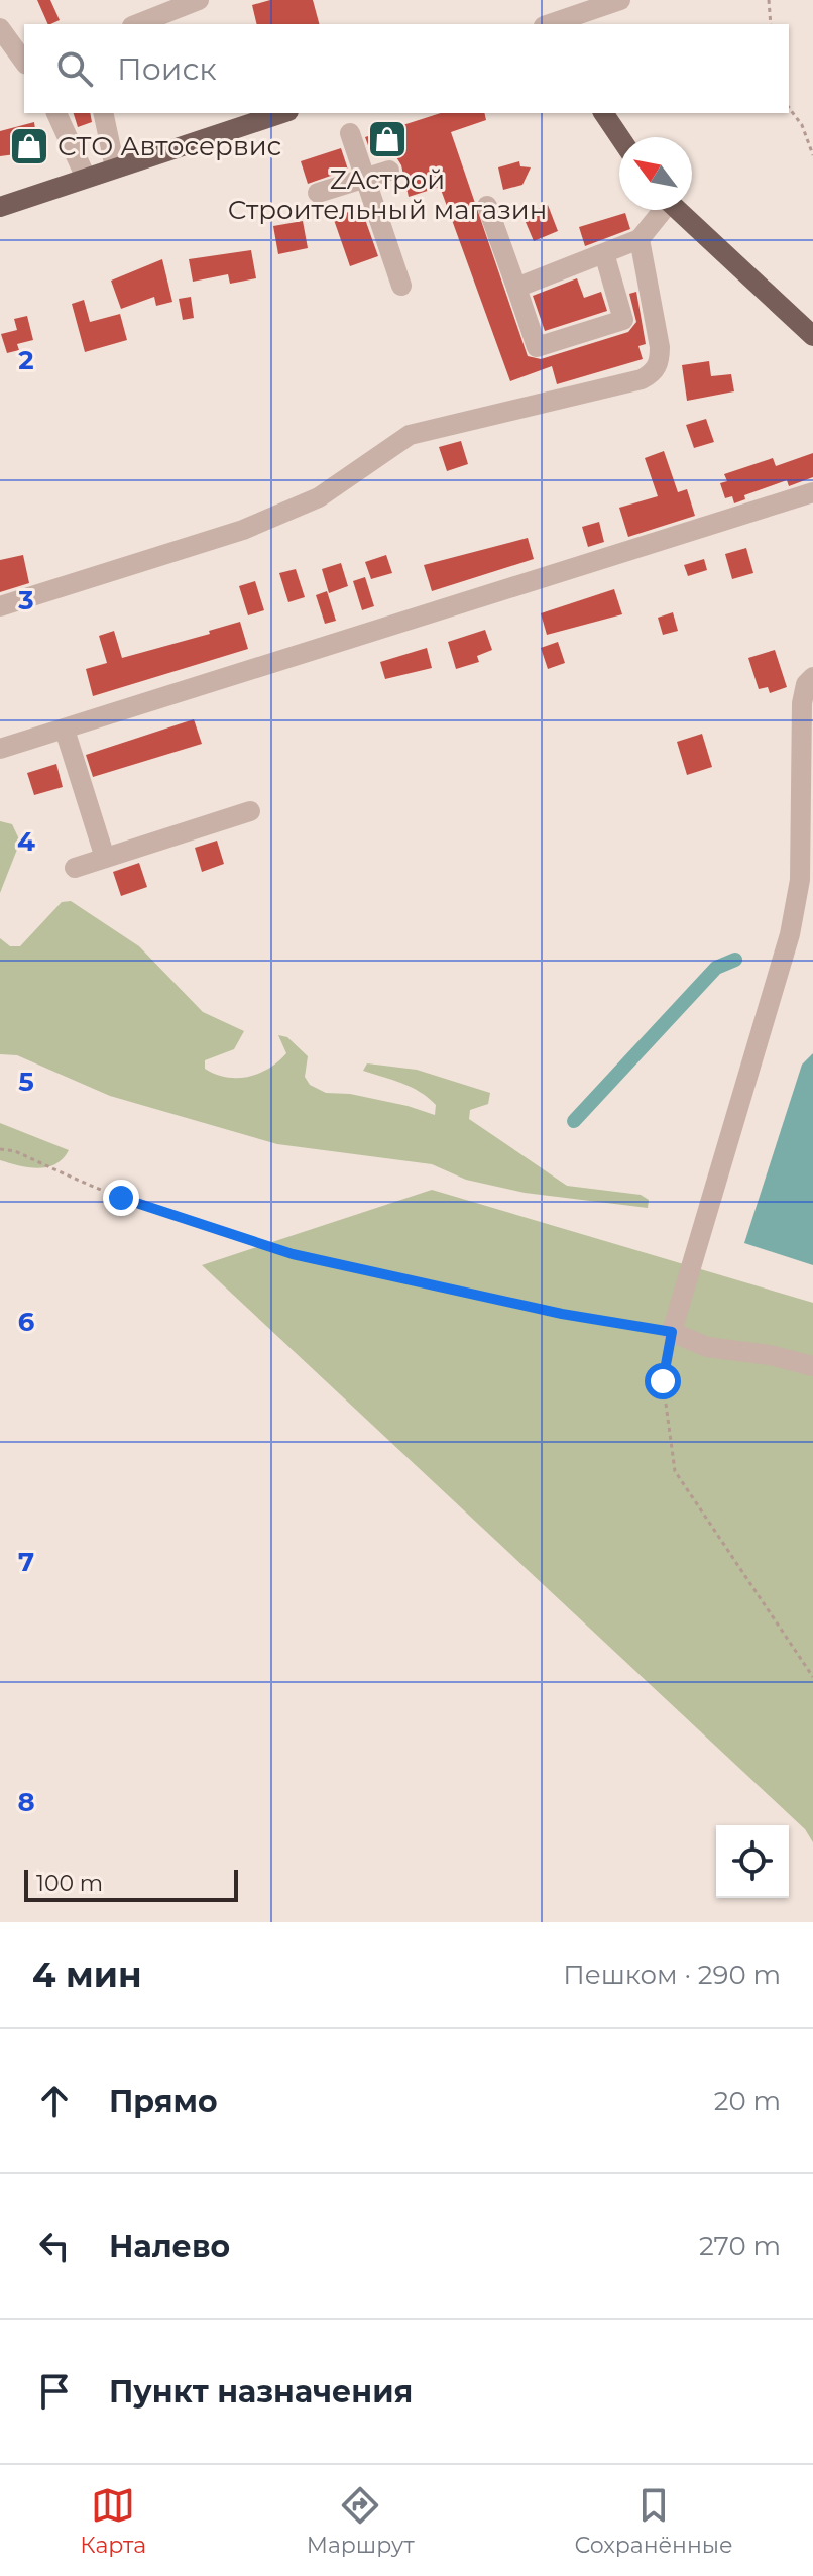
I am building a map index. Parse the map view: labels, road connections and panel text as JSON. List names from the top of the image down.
{
  "places": {
    "shop": ["ZAстрой Строительный магазин", "СТО Автосервис"]
  },
  "scale_bar": "100 m",
  "north": "top left",
  "page": {
    "search": "Поиск",
    "scale": "100 m",
    "heading": ["4 мин", "Пешком · 290 m"],
    "list": [
      ["Прямо", "20 m"],
      ["Налево", "270 m"],
      "Пункт назначения"
    ],
    "nav": ["Карта", "Маршрут", "Сохранённые"]
  },
  "grid": {
    "rows": [
      "2",
      "3",
      "4",
      "5",
      "6",
      "7",
      "8"
    ]
  }
}
